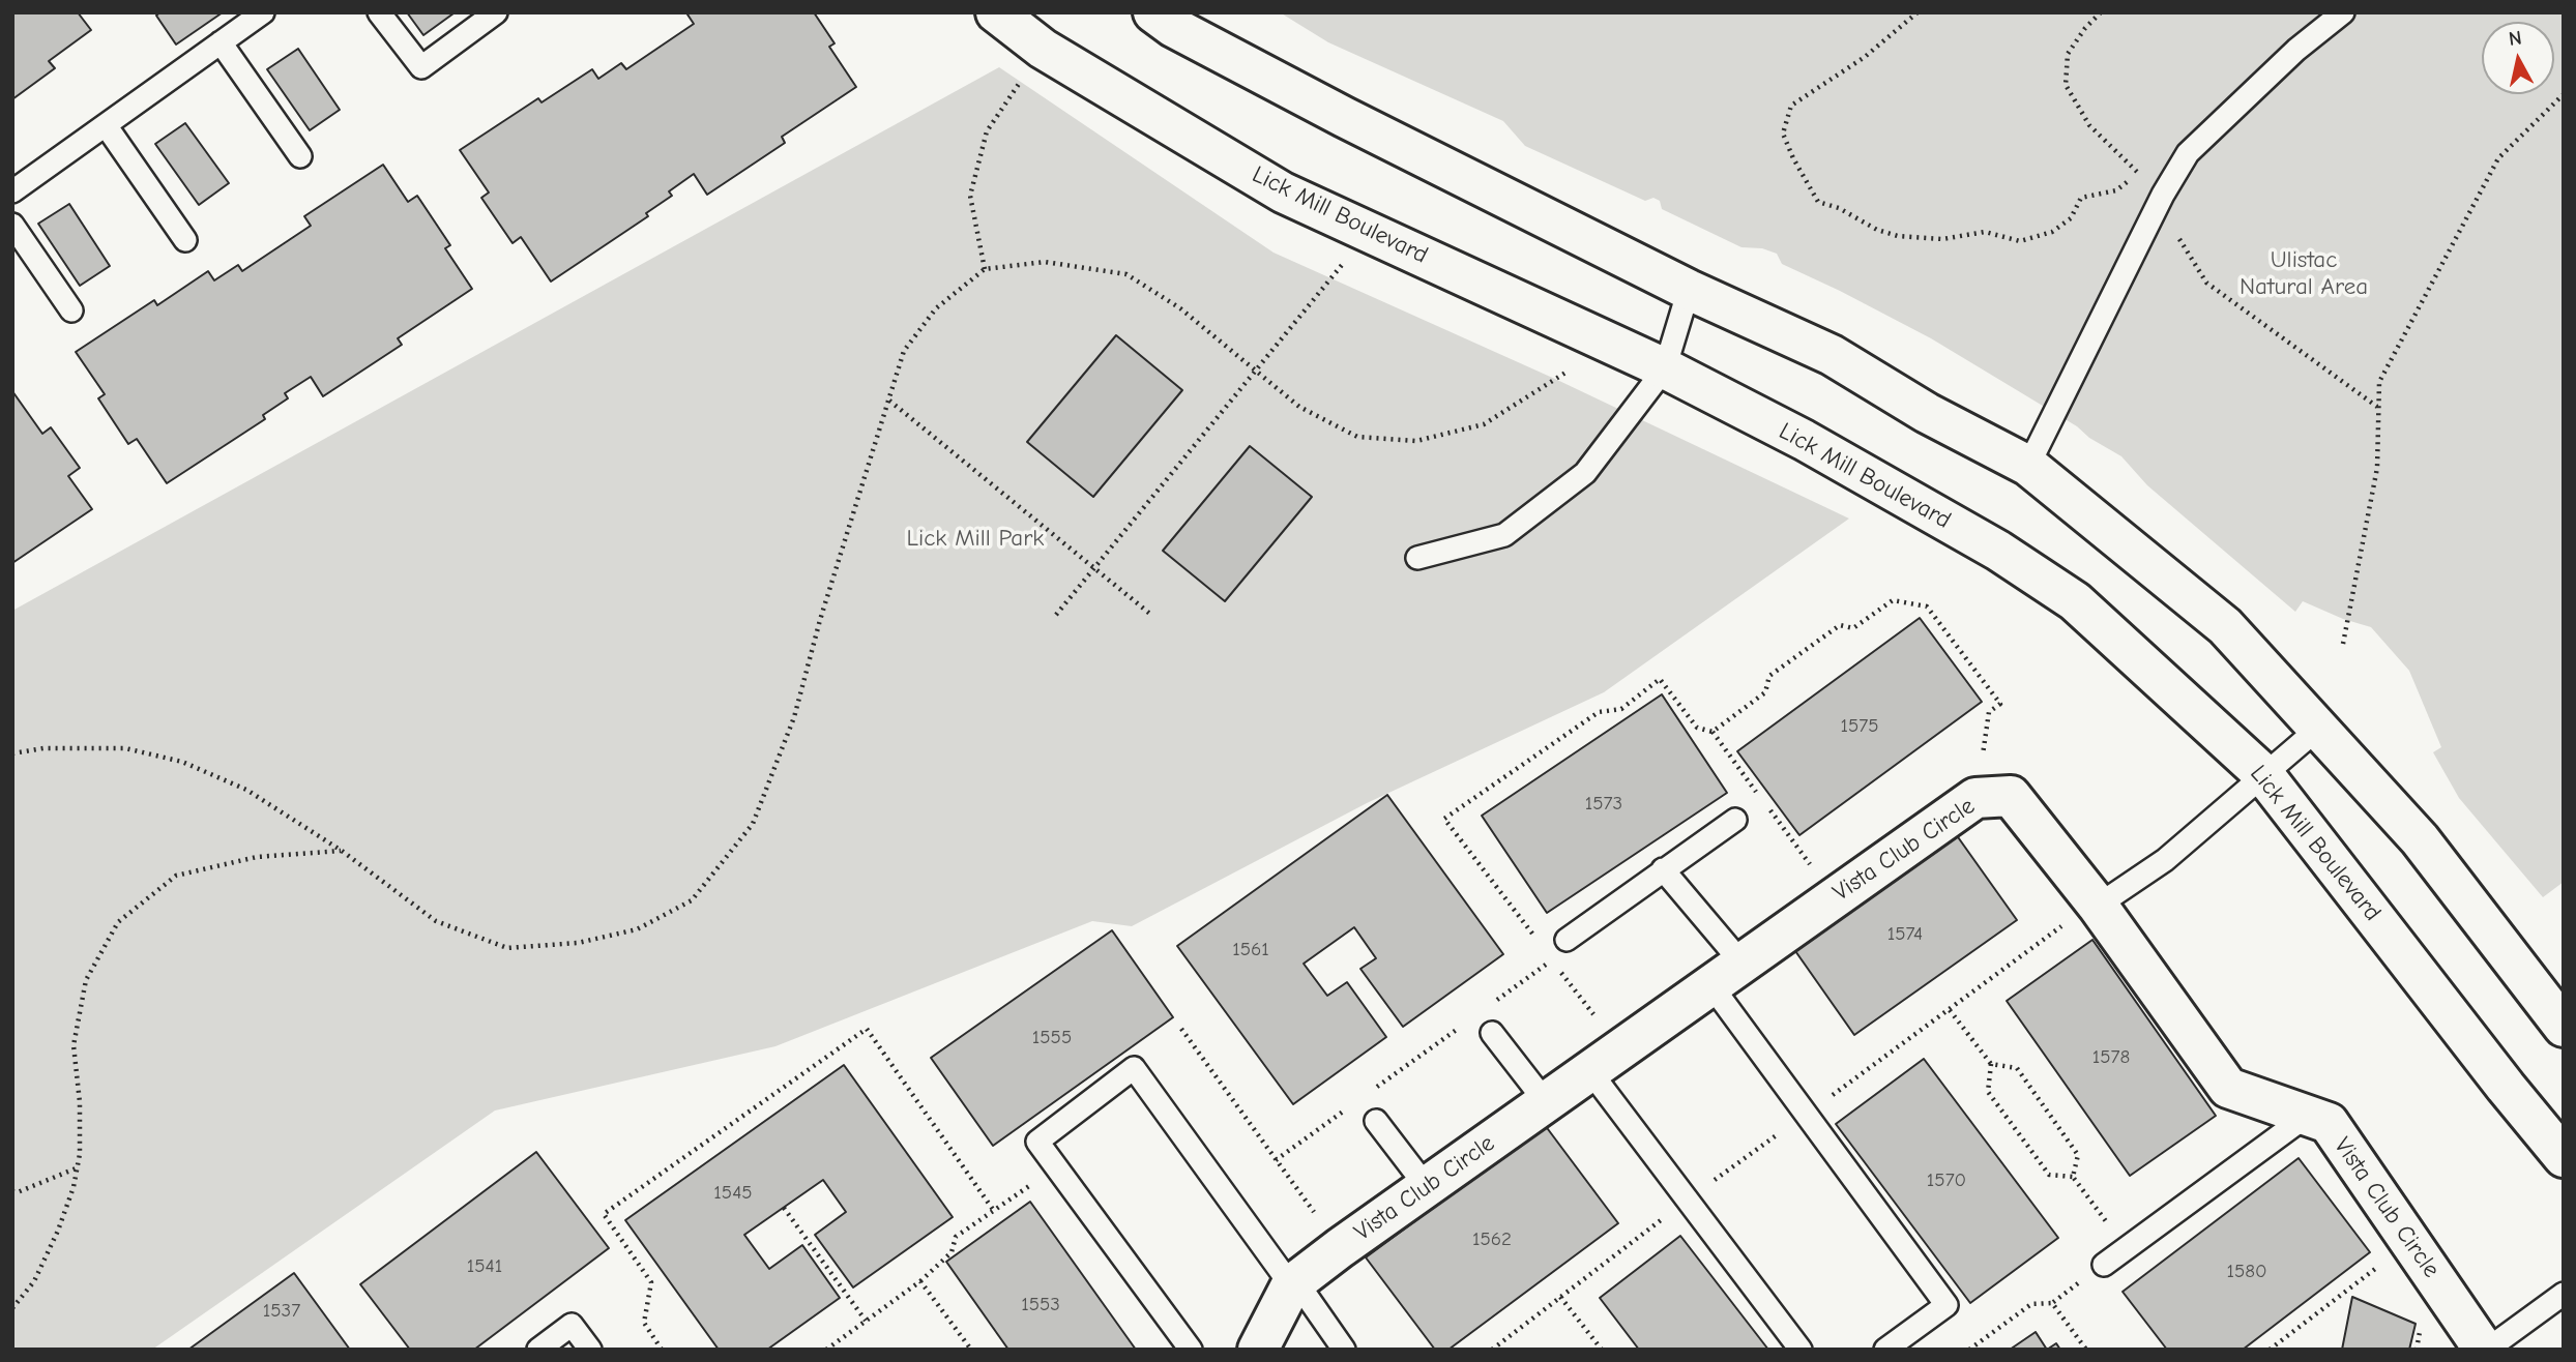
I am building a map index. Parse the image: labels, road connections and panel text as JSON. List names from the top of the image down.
{
  "streets": {
    "main road": ["Lick Mill Boulevard", "Vista Club Circle"]
  },
  "parks": ["Ulistac Natural Area", "Lick Mill Park"],
  "house_numbers": [
    "1575",
    "1573",
    "1574",
    "1561",
    "1555",
    "1578",
    "1570",
    "1545",
    "1562",
    "1541",
    "1580",
    "1553",
    "1537"
  ],
  "north": "top"
}
